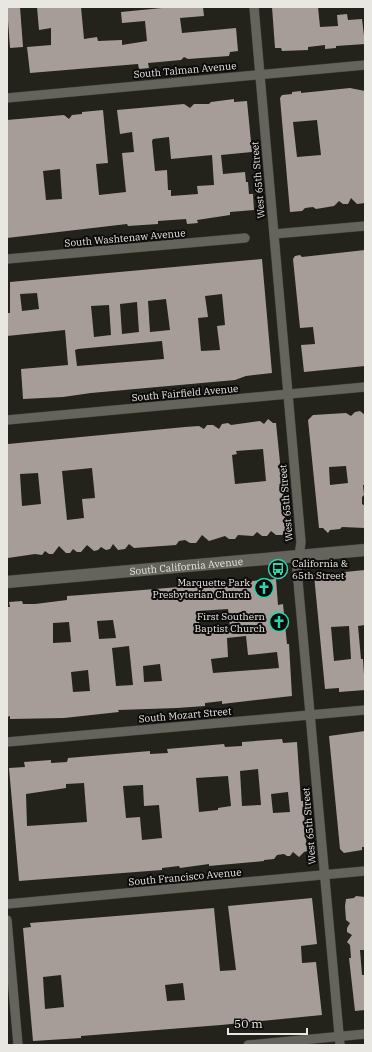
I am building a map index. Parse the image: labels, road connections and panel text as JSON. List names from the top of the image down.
{
  "streets": {
    "street": [
      "South Talman Avenue",
      "West 65th Street",
      "South Washtenaw Avenue",
      "South Fairfield Avenue",
      "South California Avenue",
      "South Mozart Street",
      "South Francisco Avenue"
    ]
  },
  "crossings": [
    ["South Talman Avenue", "West 65th Street"],
    ["West 65th Street", "South Fairfield Avenue"],
    ["West 65th Street", "South California Avenue"],
    ["West 65th Street", "South Mozart Street"],
    ["West 65th Street", "South Francisco Avenue"]
  ],
  "places": {
    "bus stop": ["California & 65th Street"],
    "church": ["Marquette Park Presbyterian Church", "First Southern Baptist Church"]
  },
  "scale_bar": "50 m"
}
